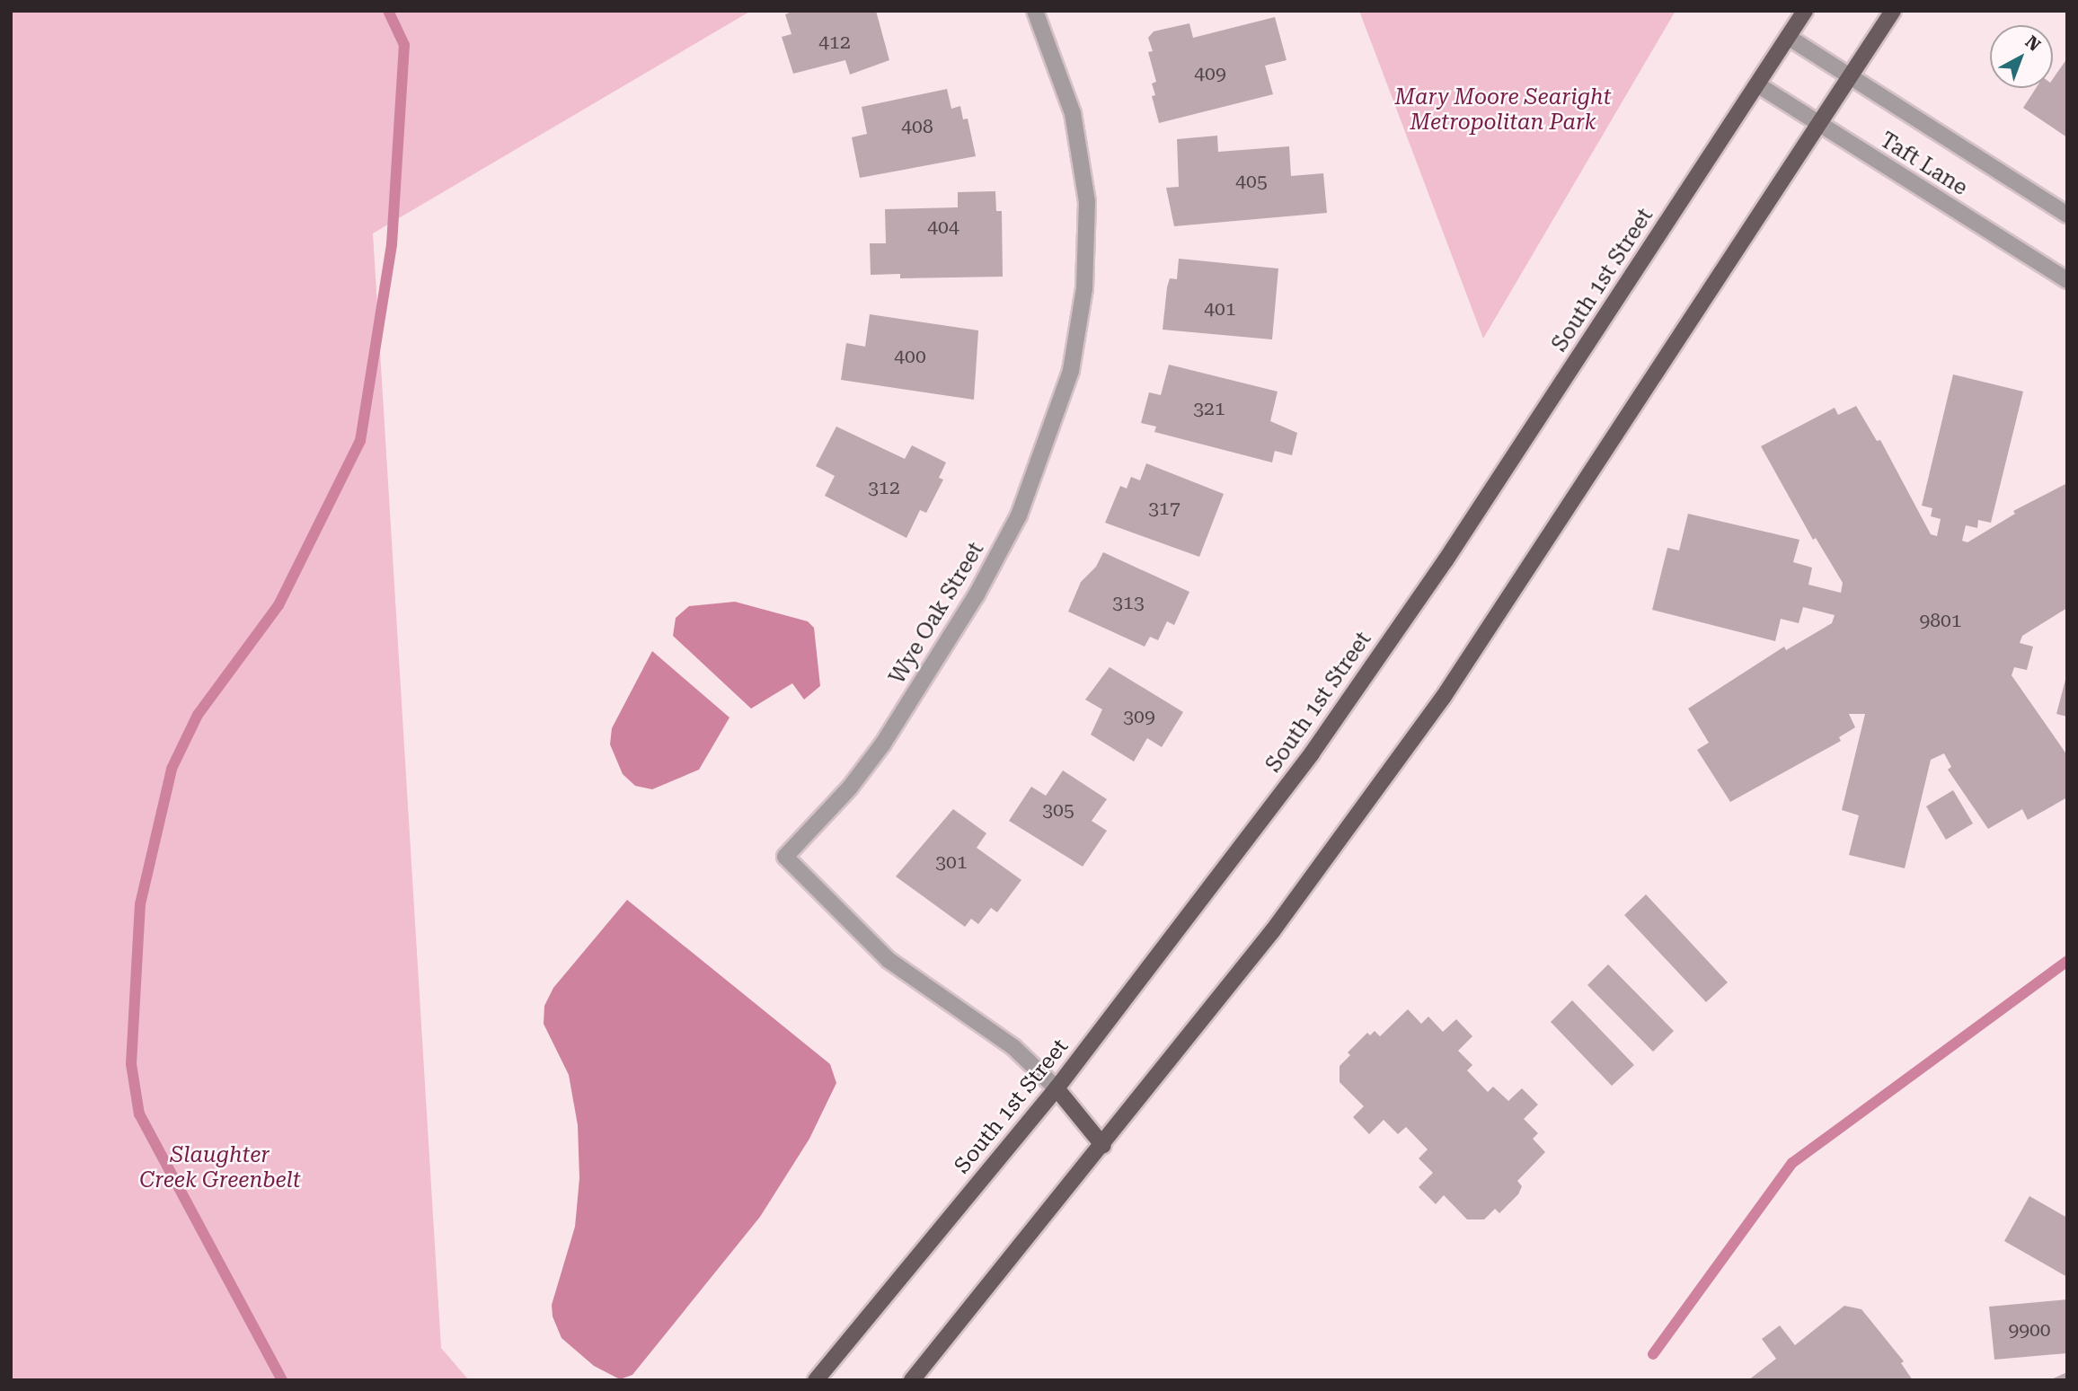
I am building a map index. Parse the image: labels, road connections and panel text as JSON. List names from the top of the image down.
{
  "streets": {
    "main road": ["South 1st Street"],
    "street": ["Taft Lane", "Wye Oak Street"]
  },
  "crossings": [
    ["Taft Lane", "South 1st Street"],
    ["South 1st Street", "Wye Oak Street"]
  ],
  "parks": ["Mary Moore Searight Metropolitan Park", "Slaughter Creek Greenbelt"],
  "house_numbers": [
    "412",
    "409",
    "408",
    "405",
    "404",
    "401",
    "400",
    "321",
    "312",
    "317",
    "313",
    "9801",
    "309",
    "305",
    "301",
    "9900"
  ],
  "north": "top right"
}
